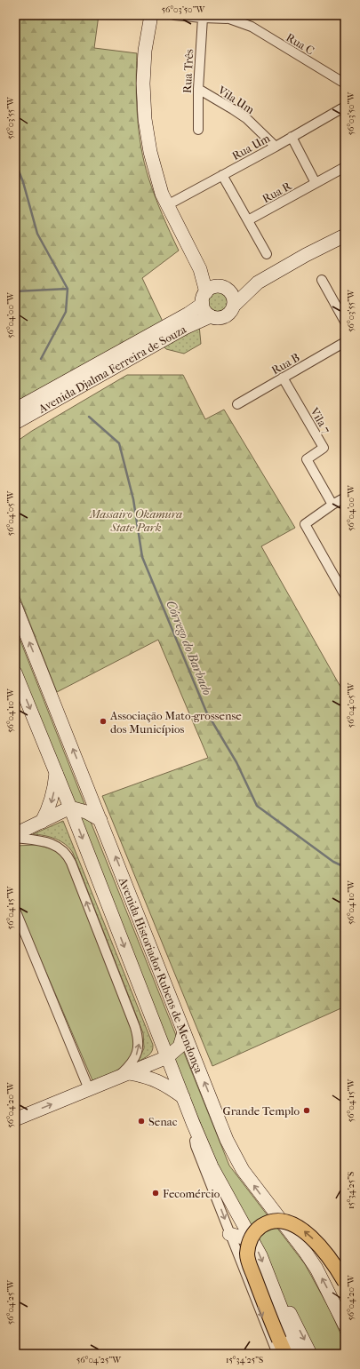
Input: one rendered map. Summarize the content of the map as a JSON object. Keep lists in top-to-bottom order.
{
  "streets": {
    "main road": ["Avenida Djalma Ferreira de Souza", "Avenida Historiador Rubens de Mendonça"],
    "street": [
      "Rua C",
      "Rua Três",
      "Vila Um",
      "Rua Um",
      "Rua R",
      "Rua B",
      "Vila 7"
    ]
  },
  "crossings": [
    ["Rua C", "Rua Três"],
    ["Rua Três", "Vila Um"],
    ["Vila Um", "Rua Um"],
    ["Rua B", "Vila 7"]
  ],
  "water": ["Córrego do Barbado"],
  "parks": ["Massairo Okamura State Park"],
  "places": [
    "Associação Mato-grossense dos Municípios",
    "Grande Templo",
    "Senac",
    "Fecomércio"
  ],
  "coordinates": [
    "56°03'50\"W",
    "56°03'55\"W",
    "56°04'00\"W",
    "56°04'05\"W",
    "56°04'10\"W",
    "56°04'15\"W",
    "56°04'20\"W",
    "15°34'25\"S",
    "56°04'25\"W"
  ]
}
